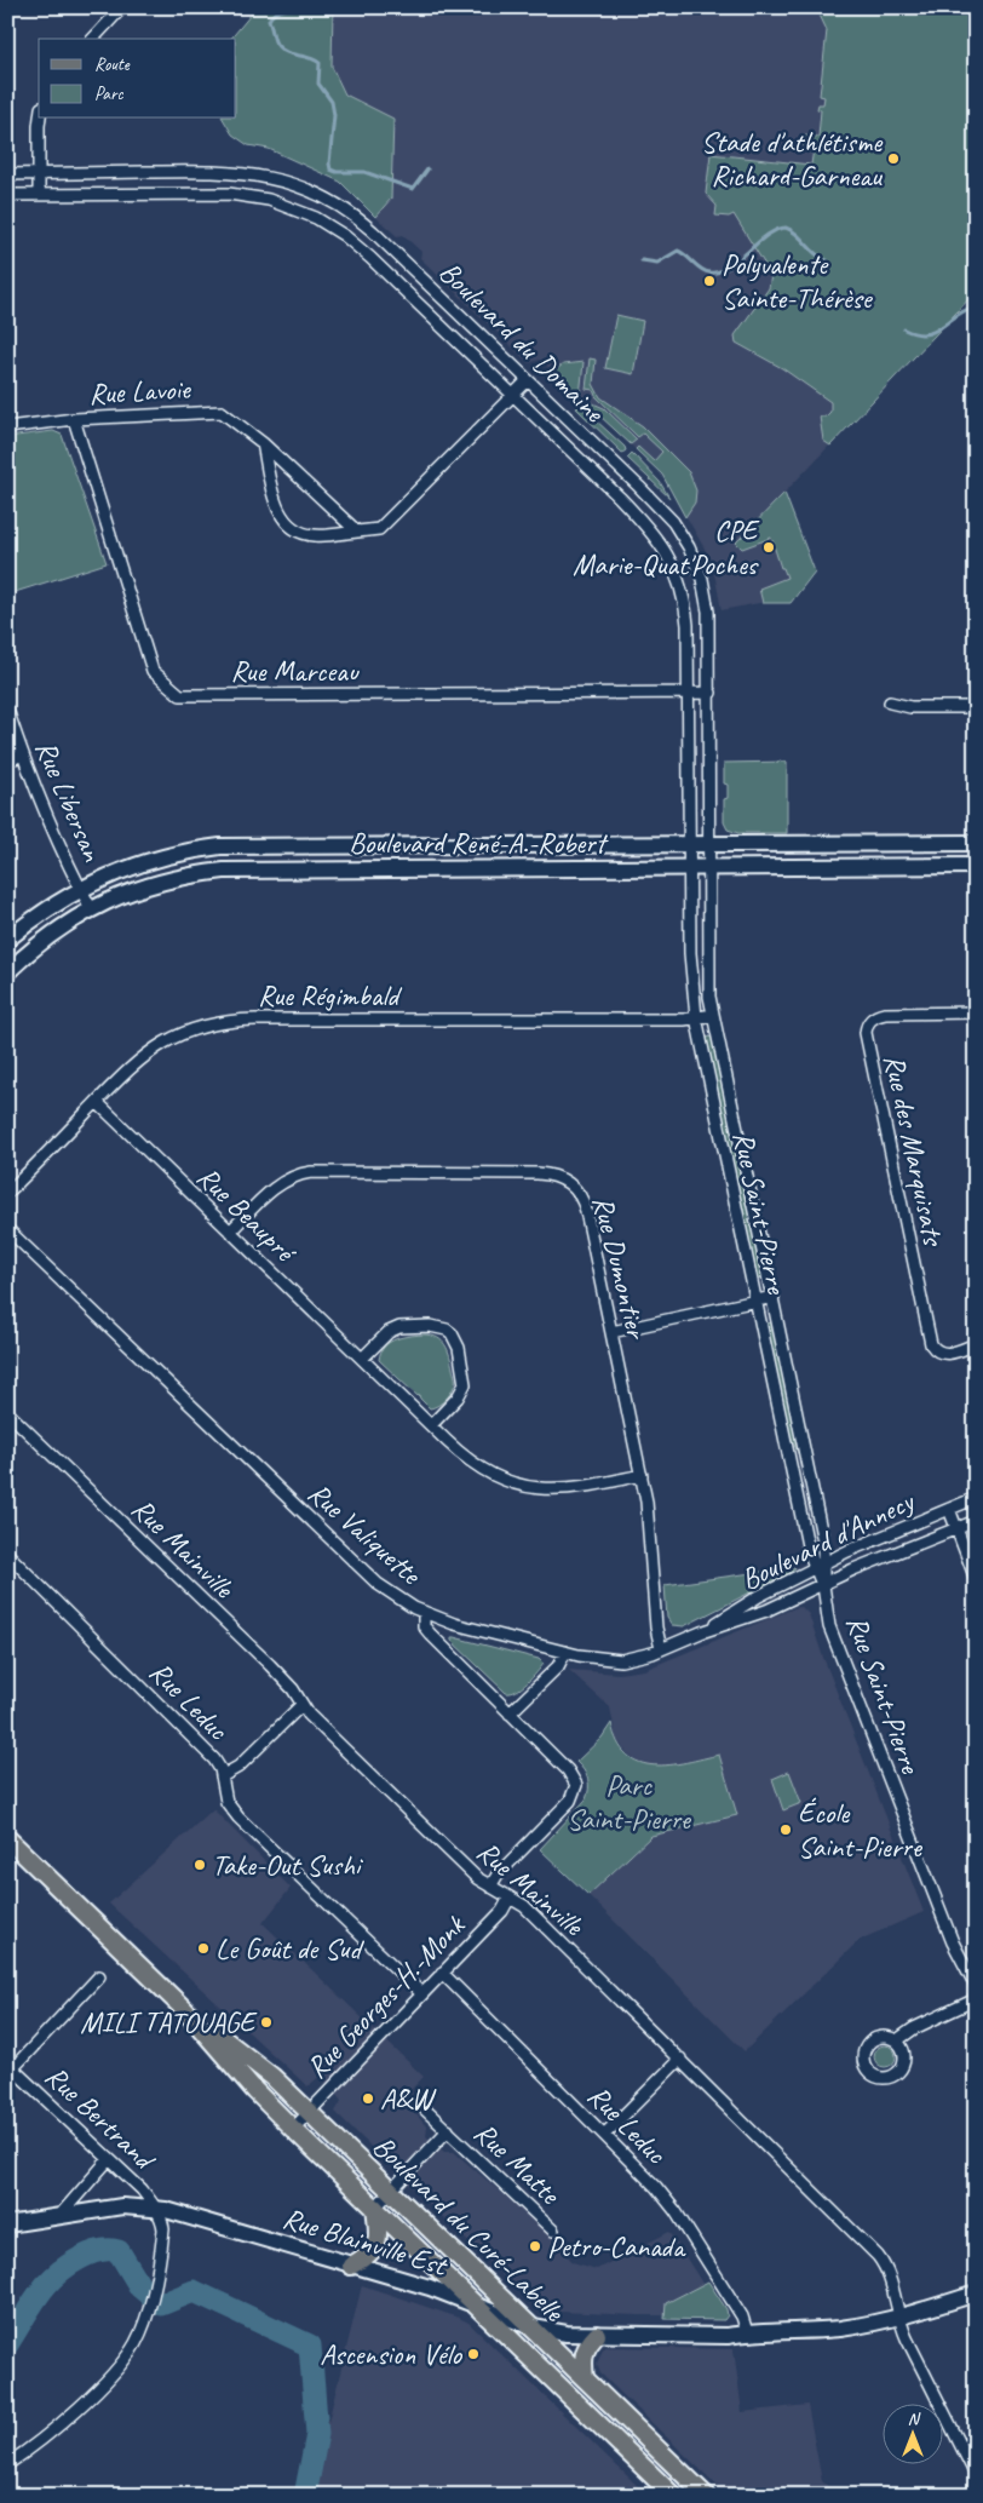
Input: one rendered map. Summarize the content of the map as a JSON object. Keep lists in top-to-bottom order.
{
  "streets": {
    "main road": ["Boulevard du Curé-Labelle"],
    "street": [
      "Boulevard du Domaine",
      "Rue Lavoie",
      "Rue Marceau",
      "Rue Libersan",
      "Boulevard René-A.-Robert",
      "Rue Régimbald",
      "Rue des Marquisats",
      "Rue Saint-Pierre",
      "Rue Beaupré",
      "Rue Dumontier",
      "Rue Valiquette",
      "Boulevard d'Annecy",
      "Rue Mainville",
      "Rue Leduc",
      "Rue Georges-H.-Monk",
      "Rue Bertrand",
      "Rue Matte",
      "Rue Blainville Est"
    ]
  },
  "crossings": [
    ["Boulevard du Domaine", "Rue Marceau"],
    ["Boulevard du Domaine", "Boulevard René-A.-Robert"],
    ["Boulevard du Domaine", "Rue Saint-Pierre"],
    ["Rue Lavoie", "Rue Marceau"],
    ["Rue Libersan", "Boulevard René-A.-Robert"],
    ["Boulevard René-A.-Robert", "Rue Saint-Pierre"],
    ["Rue Régimbald", "Rue Saint-Pierre"],
    ["Rue Régimbald", "Rue Beaupré"],
    ["Rue Saint-Pierre", "Boulevard d'Annecy"],
    ["Rue Beaupré", "Rue Dumontier"],
    ["Rue Dumontier", "Boulevard d'Annecy"],
    ["Rue Valiquette", "Boulevard d'Annecy"],
    ["Rue Valiquette", "Rue Mainville"],
    ["Rue Mainville", "Rue Georges-H.-Monk"],
    ["Rue Mainville", "Rue Blainville Est"],
    ["Rue Leduc", "Rue Georges-H.-Monk"],
    ["Rue Leduc", "Rue Blainville Est"],
    ["Rue Georges-H.-Monk", "Boulevard du Curé-Labelle"],
    ["Rue Bertrand", "Rue Blainville Est"],
    ["Rue Matte", "Boulevard du Curé-Labelle"],
    ["Boulevard du Curé-Labelle", "Rue Blainville Est"]
  ],
  "parks": ["Parc Saint-Pierre"],
  "places": [
    "Stade d'athlétisme Richard-Garneau",
    "Polyvalente Sainte-Thérèse",
    "CPE Marie-Quat'Poches",
    "École Saint-Pierre",
    "Take-Out Sushi",
    "Le Goût de Sud",
    "MILI TATOUAGE",
    "A&W",
    "Petro-Canada",
    "Ascension Vélo"
  ],
  "legend": ["Route", "Parc"],
  "north": "top"
}
